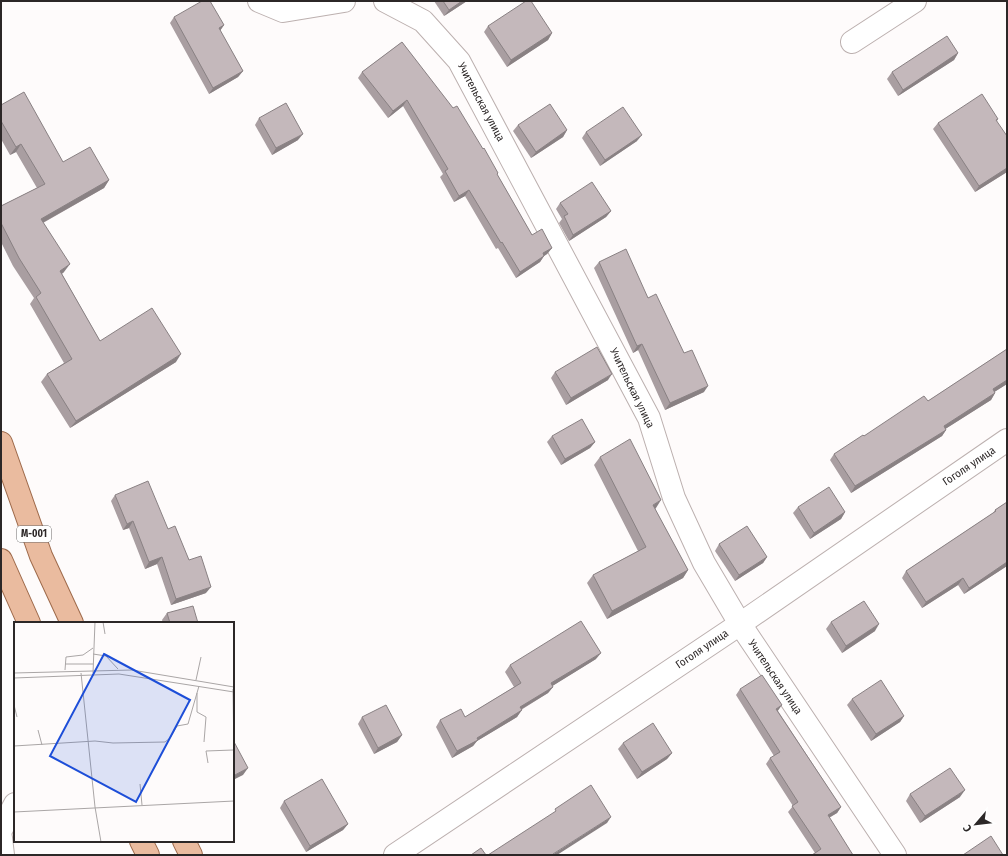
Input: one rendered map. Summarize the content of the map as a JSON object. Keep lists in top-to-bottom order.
{
  "streets": {
    "main road": ["M-001"],
    "street": ["Учительская улица", "Гоголя улица"]
  },
  "crossings": [
    ["Учительская улица", "Гоголя улица"]
  ],
  "north": "bottom left"
}
